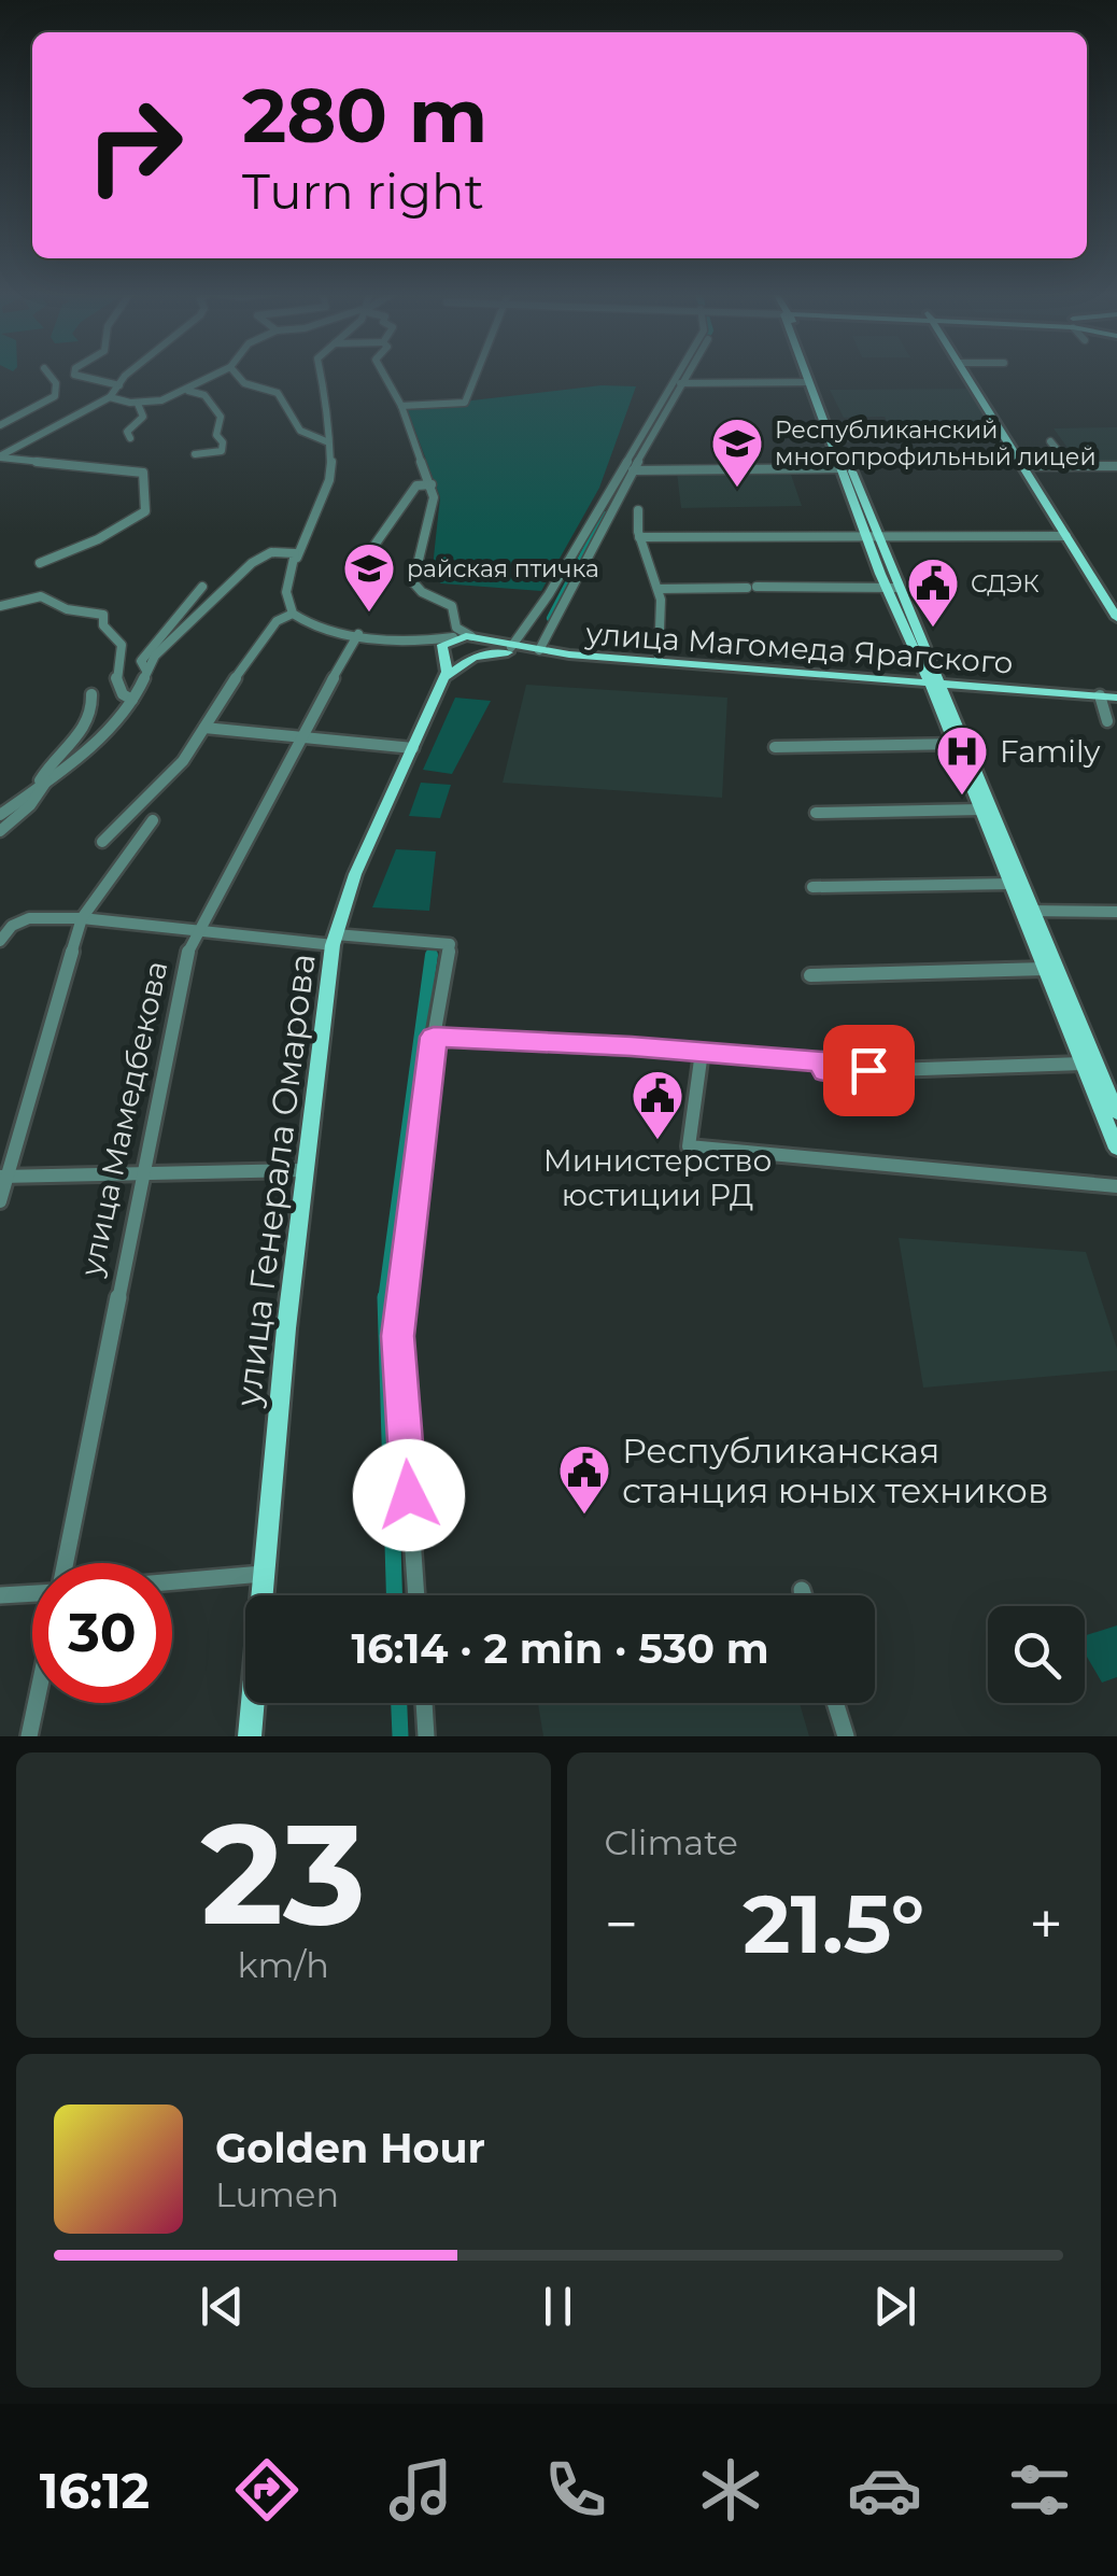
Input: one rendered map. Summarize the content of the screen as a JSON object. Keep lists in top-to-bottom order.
{
  "streets": {
    "main road": ["улица Магомеда Ярагского", "улица Генерала Омарова"],
    "street": ["улица Мамедбекова"]
  },
  "crossings": [
    ["улица Магомеда Ярагского", "улица Генерала Омарова"]
  ],
  "places": {
    "school or university": ["Республиканский многопрофильный лицей", "райская птичка"],
    "public building": ["СДЭК", "Министерство юстиции РД", "Республиканская станция юных техников"],
    "hospital": ["Family"]
  },
  "page": {
    "turn": ["280 m", "Turn right"],
    "limit": "30",
    "trip": "16:14 · 2 min · 530 m",
    "tile": [
      ["23", "km/h"],
      "Climate"
    ],
    "heat": ["−", "21.5°", "+"],
    "song": ["Golden Hour", "Lumen"],
    "tabs": "16:12"
  }
}
